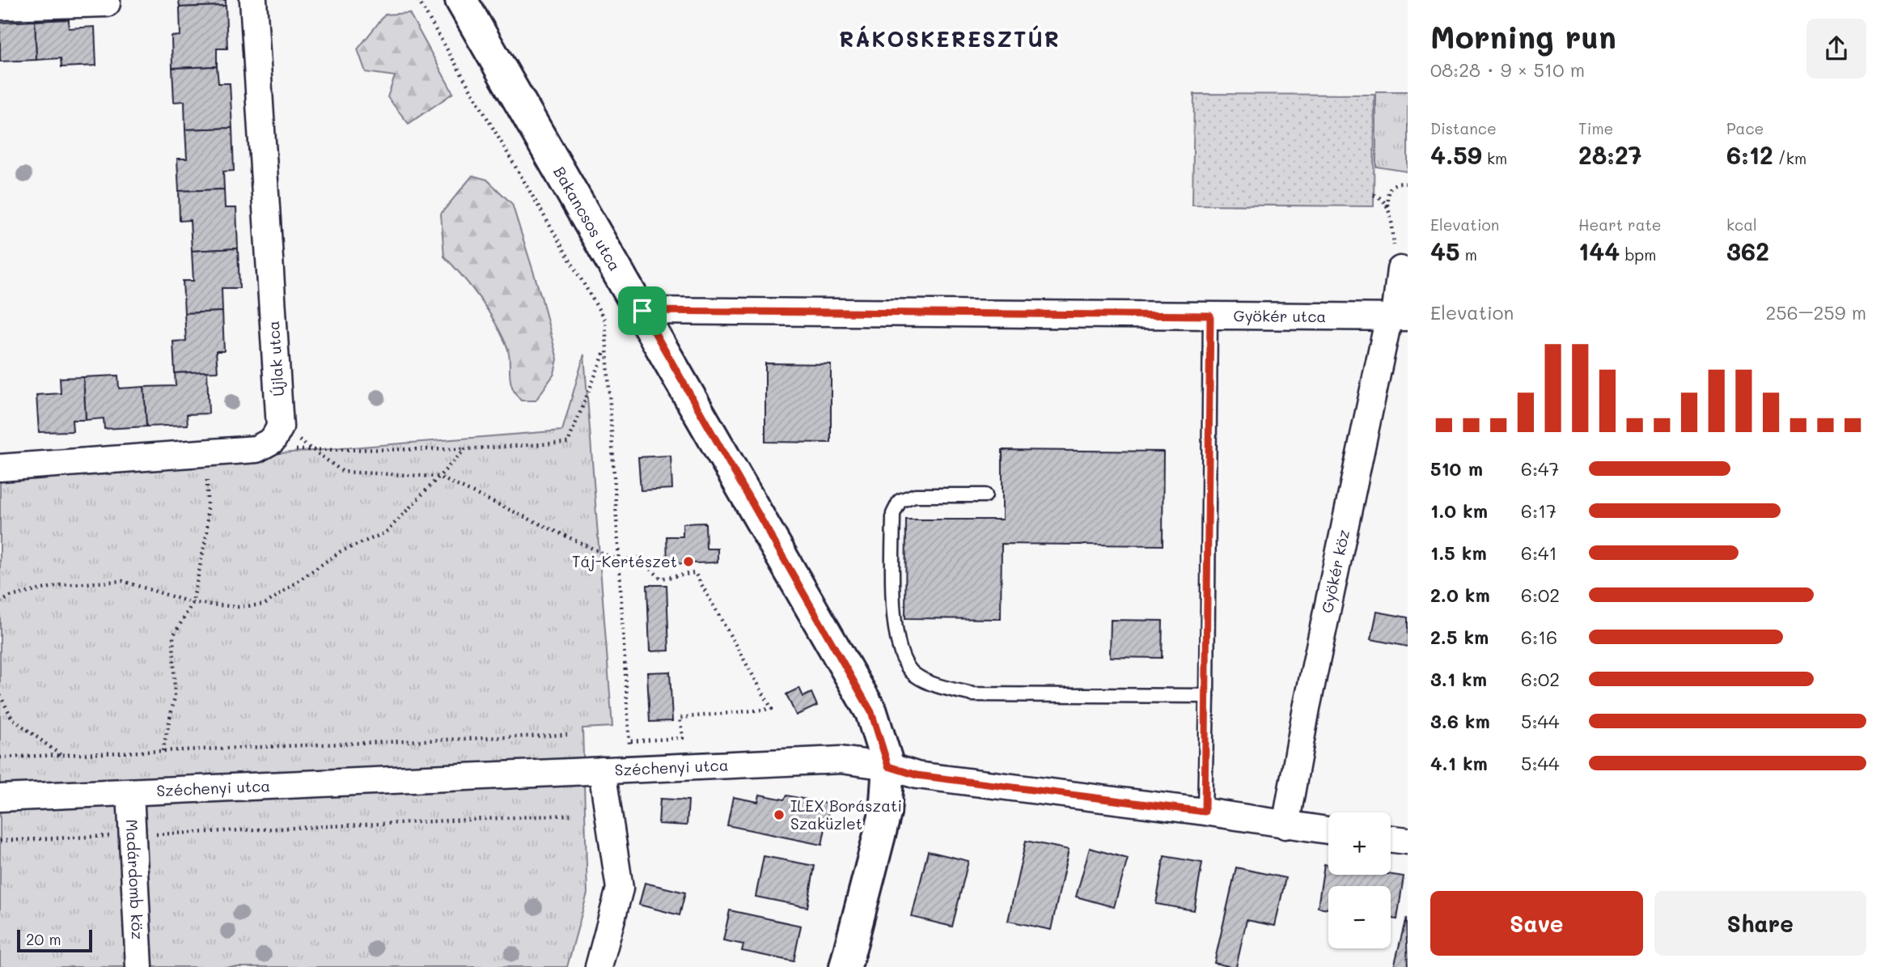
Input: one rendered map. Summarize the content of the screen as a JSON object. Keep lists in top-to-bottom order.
{
  "streets": {
    "street": [
      "Bakancsos utca",
      "Gyökér utca",
      "Újlak utca",
      "Gyökér köz",
      "Széchenyi utca",
      "Madárdomb köz"
    ]
  },
  "crossings": [
    ["Bakancsos utca", "Gyökér utca"],
    ["Bakancsos utca", "Széchenyi utca"],
    ["Gyökér utca", "Gyökér köz"],
    ["Gyökér köz", "Széchenyi utca"],
    ["Széchenyi utca", "Madárdomb köz"]
  ],
  "districts": ["RÁKOSKERESZTÚR"],
  "places": ["Táj-Kertészet", "ILEX Borászati Szaküzlet"],
  "scale_bar": "20 m",
  "page": {
    "heading": ["Morning run", "08:28 · 9 × 510 m"],
    "stats": [
      ["Distance", "4.59 km"],
      ["Time", "28:27"],
      ["Pace", "6:12 /km"],
      ["Elevation", "45 m"],
      ["Heart rate", "144 bpm"],
      ["kcal", "362"]
    ],
    "chart": ["Elevation", "256–259 m"],
    "list": [
      {
        "name": "510 m",
        "note": "6:47"
      },
      {
        "name": "1.0 km",
        "note": "6:17"
      },
      {
        "name": "1.5 km",
        "note": "6:41"
      },
      {
        "name": "2.0 km",
        "note": "6:02"
      },
      {
        "name": "2.5 km",
        "note": "6:16"
      },
      {
        "name": "3.1 km",
        "note": "6:02"
      },
      {
        "name": "3.6 km",
        "note": "5:44"
      },
      {
        "name": "4.1 km",
        "note": "5:44"
      }
    ],
    "map_buttons": ["+", "−"],
    "buttons": ["Save", "Share"],
    "scale": "20 m"
  }
}
